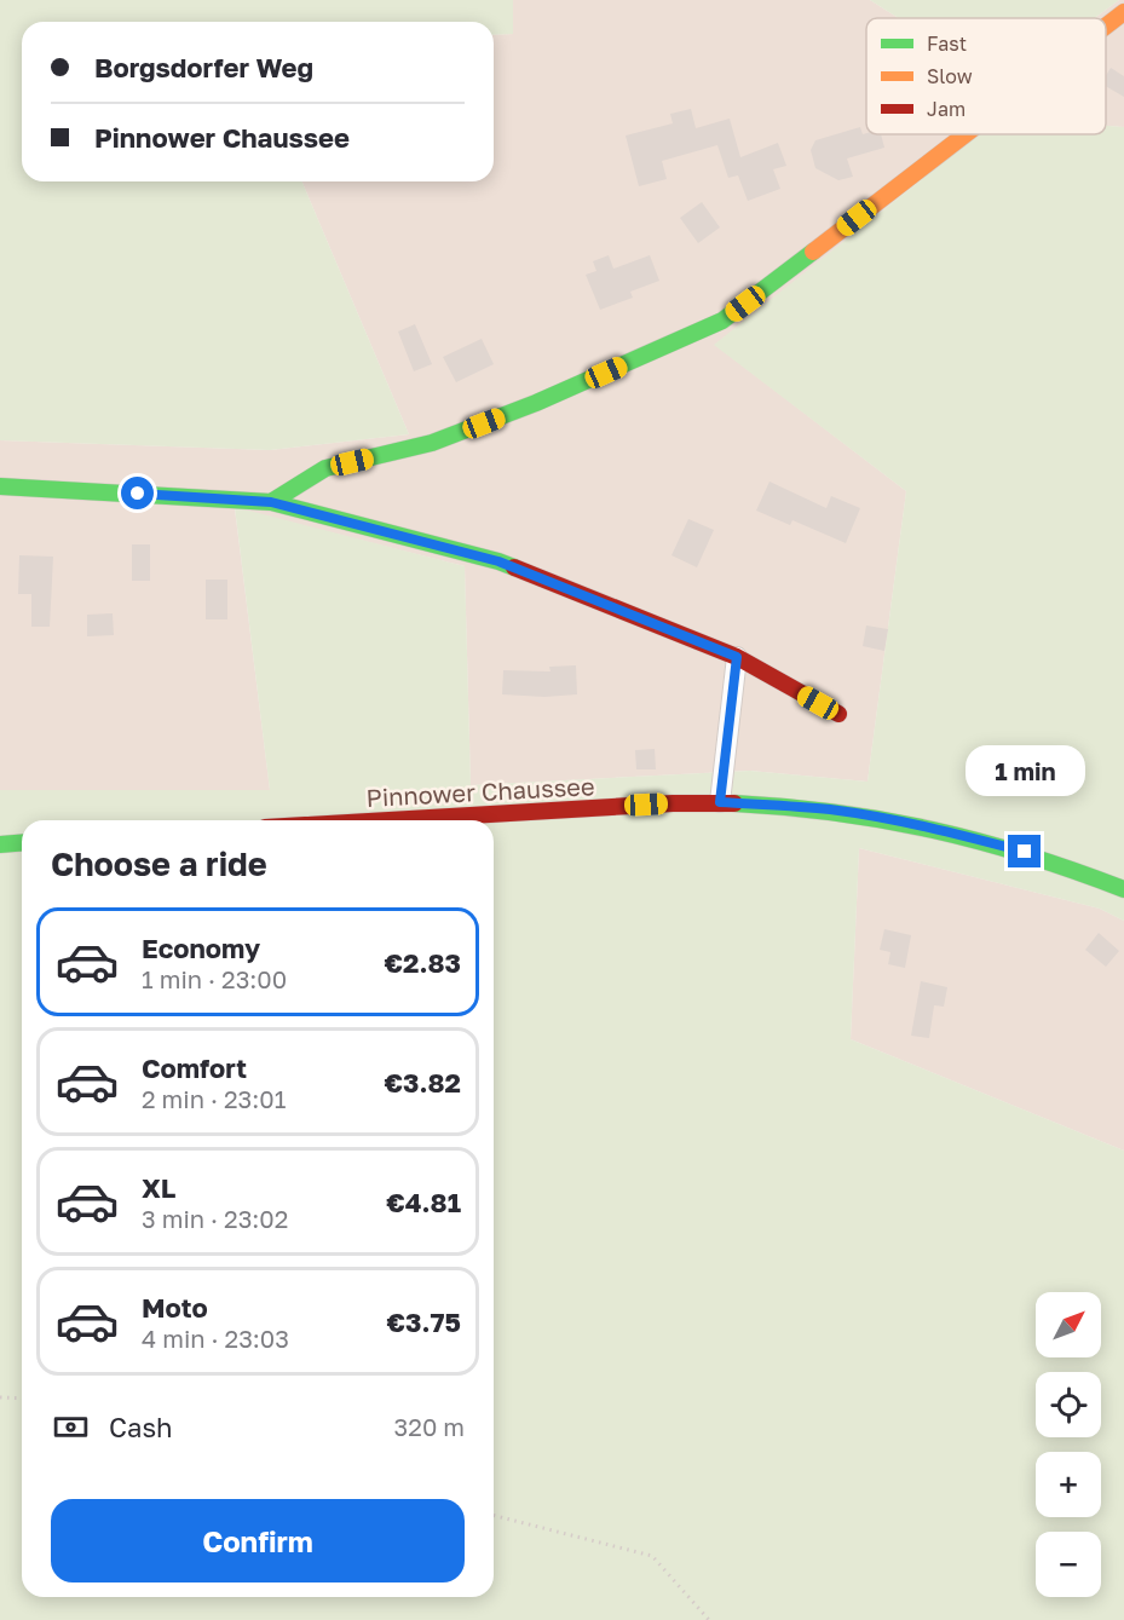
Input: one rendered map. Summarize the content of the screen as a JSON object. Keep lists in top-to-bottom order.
{
  "streets": {
    "street": ["Pinnower Chaussee"]
  },
  "legend": ["Fast", "Slow", "Jam"],
  "north": "top right",
  "page": {
    "banner": ["Borgsdorfer Weg", "Pinnower Chaussee"],
    "bubble": "1 min",
    "heading": "Choose a ride",
    "list": [
      {
        "name": "Economy",
        "note": "1 min · 23:00",
        "value": "€2.83"
      },
      {
        "name": "Comfort",
        "note": "2 min · 23:01",
        "value": "€3.82"
      },
      {
        "name": "XL",
        "note": "3 min · 23:02",
        "value": "€4.81"
      },
      {
        "name": "Moto",
        "note": "4 min · 23:03",
        "value": "€3.75"
      }
    ],
    "map_buttons": ["+", "−"],
    "pay": ["Cash", "320 m"],
    "buttons": "Confirm"
  }
}
